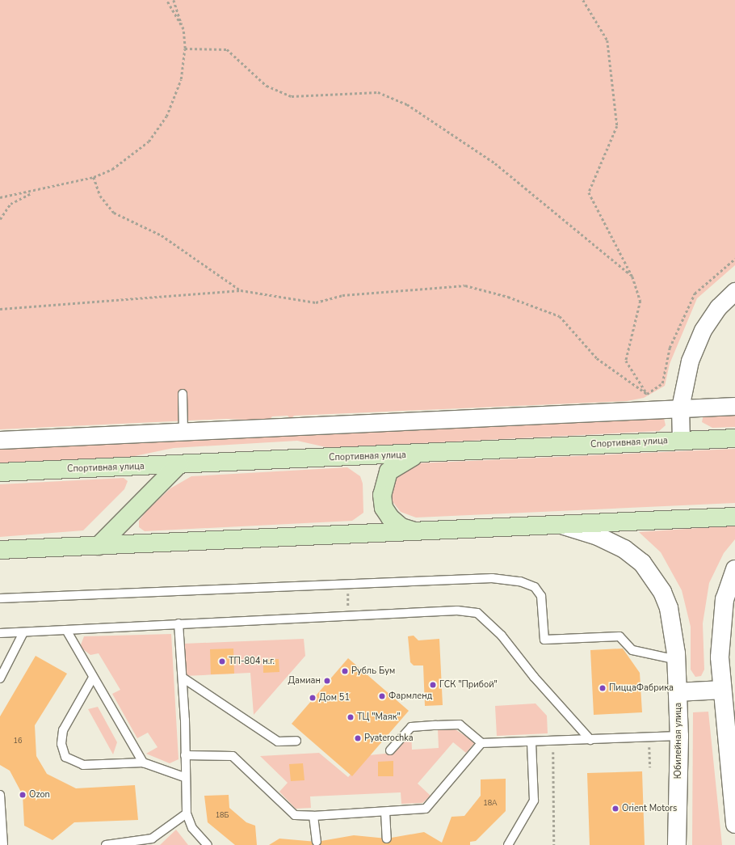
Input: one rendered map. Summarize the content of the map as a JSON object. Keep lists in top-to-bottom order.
{
  "streets": {
    "main road": ["Спортивная улица", "Юбилейная улица"]
  },
  "places": [
    "ТП-804 н.г.",
    "Рубль Бум",
    "Дамиан",
    "ГСК \"Прибой\"",
    "ПиццаФабрика",
    "Фармленд",
    "Дом 51",
    "ТЦ \"Маяк\"",
    "Pyaterochka",
    "Ozon",
    "Orient Motors"
  ],
  "house_numbers": ["16", "18А", "18Б"]
}
